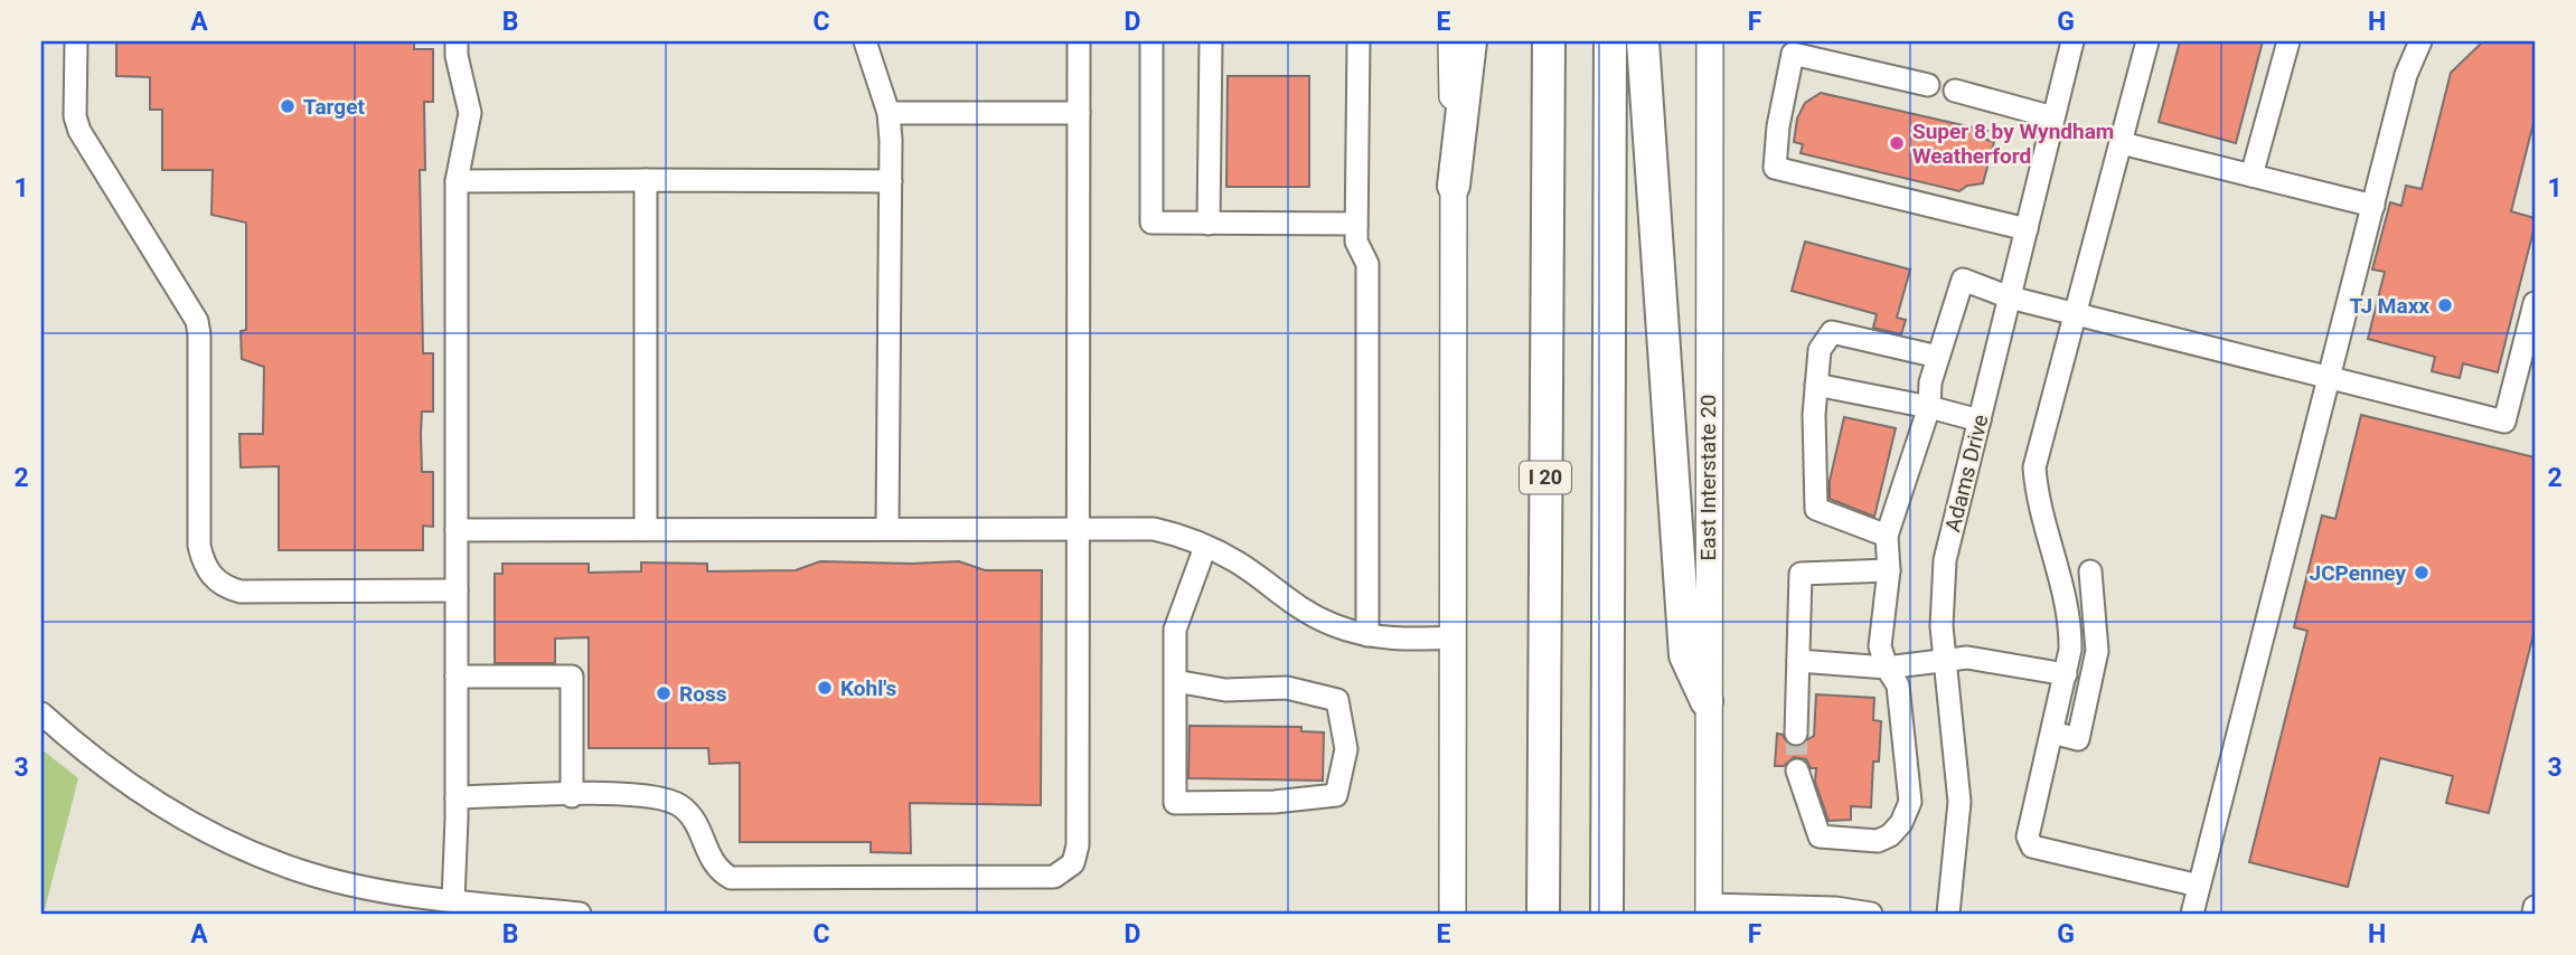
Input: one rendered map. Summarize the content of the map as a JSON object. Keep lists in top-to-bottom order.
{
  "streets": {
    "highway": ["I 20"],
    "main road": ["East Interstate 20"],
    "street": ["Adams Drive"]
  },
  "places": [
    "Target",
    "Super 8 by Wyndham Weatherford",
    "TJ Maxx",
    "JCPenney",
    "Kohl's",
    "Ross"
  ],
  "grid": {
    "columns": [
      "A",
      "B",
      "C",
      "D",
      "E",
      "F",
      "G",
      "H"
    ],
    "rows": ["1", "2", "3"]
  }
}
